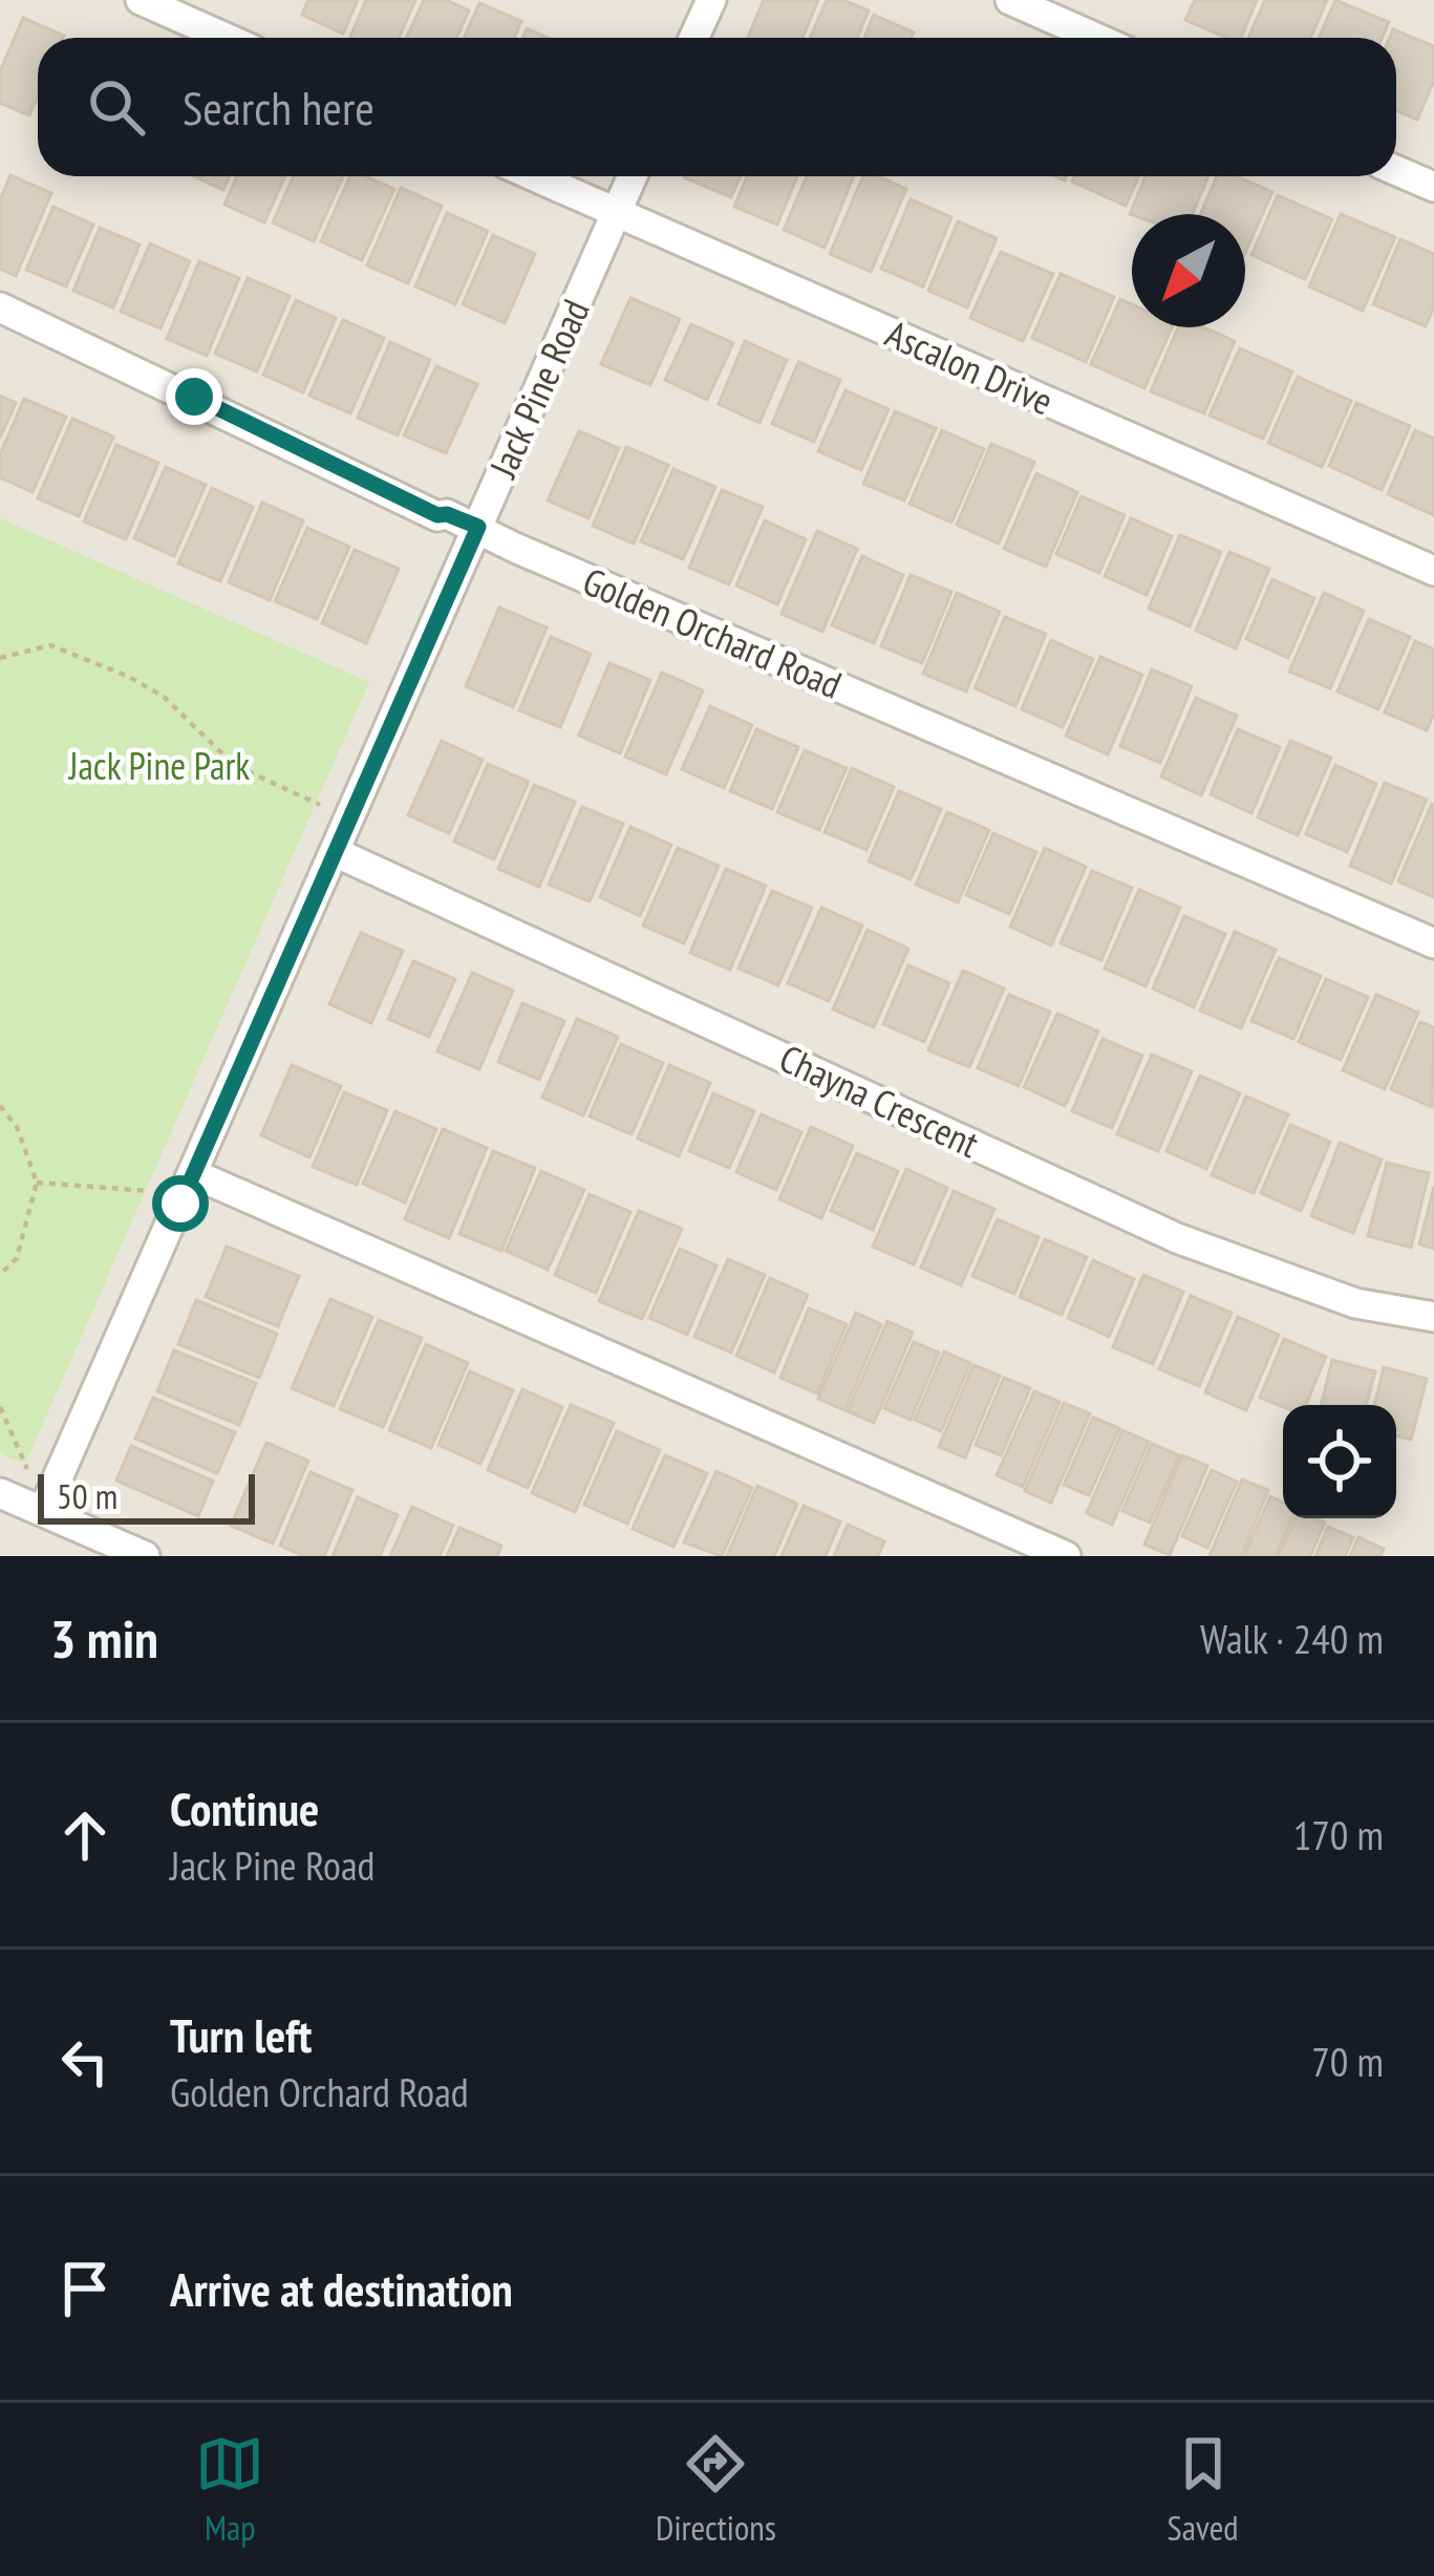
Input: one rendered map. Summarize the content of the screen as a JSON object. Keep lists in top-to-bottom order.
{
  "streets": {
    "street": [
      "Ascalon Drive",
      "Jack Pine Road",
      "Golden Orchard Road",
      "Chayna Crescent"
    ]
  },
  "crossings": [
    ["Ascalon Drive", "Jack Pine Road"],
    ["Jack Pine Road", "Golden Orchard Road"],
    ["Jack Pine Road", "Chayna Crescent"]
  ],
  "parks": ["Jack Pine Park"],
  "scale_bar": "50 m",
  "north": "bottom left",
  "page": {
    "search": "Search here",
    "scale": "50 m",
    "heading": ["3 min", "Walk · 240 m"],
    "list": [
      ["Continue", "Jack Pine Road", "170 m"],
      ["Turn left", "Golden Orchard Road", "70 m"],
      "Arrive at destination"
    ],
    "nav": ["Map", "Directions", "Saved"]
  }
}
